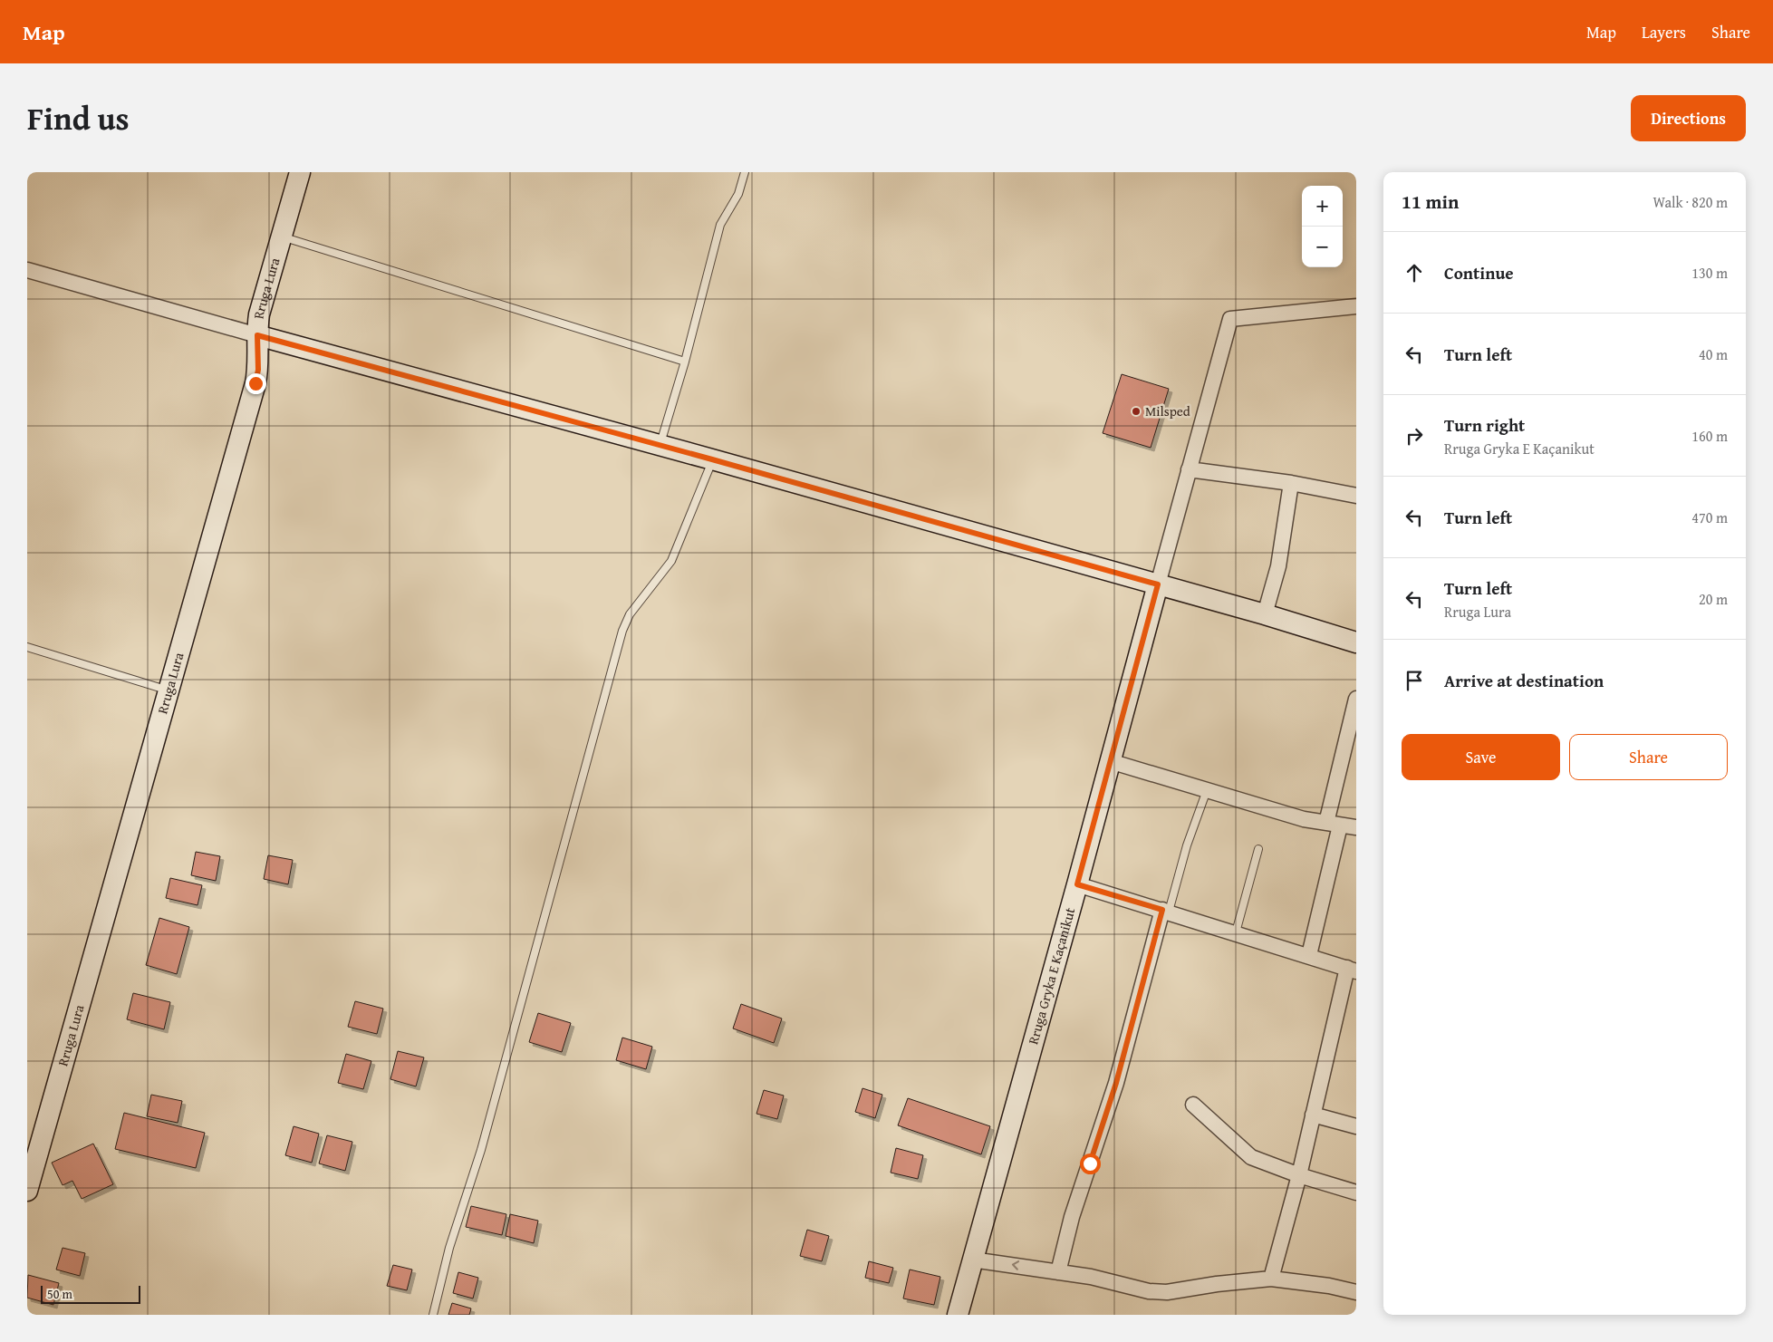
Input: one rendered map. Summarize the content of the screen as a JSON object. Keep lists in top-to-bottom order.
{
  "streets": {
    "street": ["Rruga Lura", "Rruga Gryka E Kaçanikut"]
  },
  "places": ["Milsped"],
  "scale_bar": "50 m",
  "page": {
    "header": "Map",
    "nav": ["Map", "Layers", "Share"],
    "title": "Find us",
    "buttons": [
      "Directions",
      ["Save", "Share"]
    ],
    "heading": ["11 min", "Walk · 820 m"],
    "map_buttons": ["+", "−"],
    "list": [
      ["Continue", "130 m"],
      ["Turn left", "40 m"],
      ["Turn right", "Rruga Gryka E Kaçanikut", "160 m"],
      ["Turn left", "470 m"],
      ["Turn left", "Rruga Lura", "20 m"],
      "Arrive at destination"
    ],
    "scale": "50 m"
  }
}
